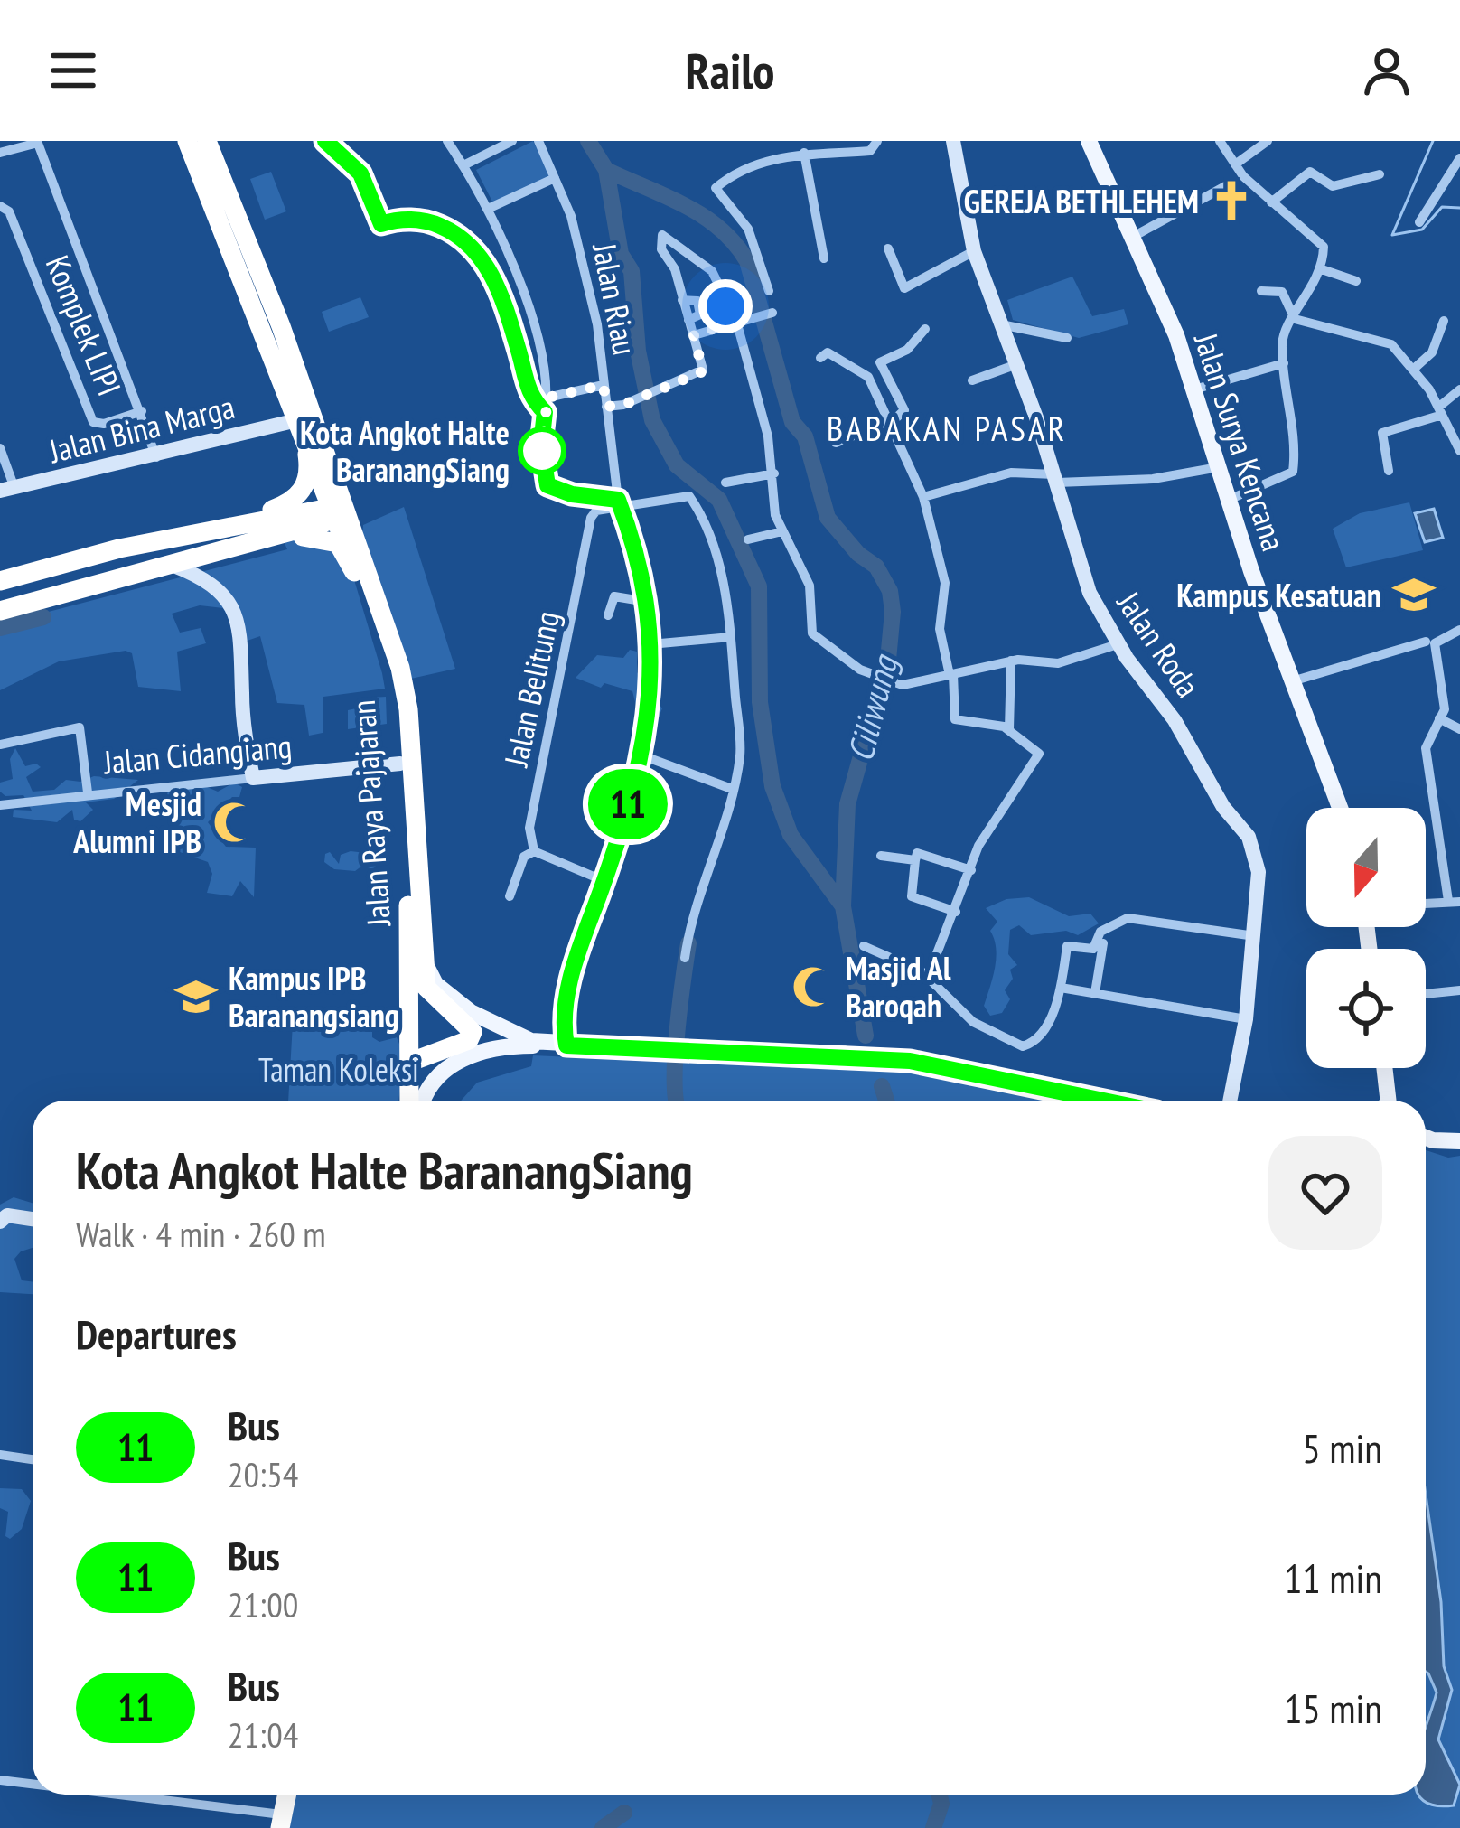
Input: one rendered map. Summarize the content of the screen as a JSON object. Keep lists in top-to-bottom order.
{
  "streets": {
    "highway": ["Jalan Raya Pajajaran"],
    "main road": ["Jalan Surya Kencana"],
    "street": [
      "Jalan Riau",
      "Komplek LIPI",
      "Jalan Bina Marga",
      "Jalan Roda",
      "Jalan Belitung",
      "Jalan Cidangiang"
    ]
  },
  "crossings": [
    ["Jalan Riau", "Jalan Belitung"],
    ["Jalan Bina Marga", "Jalan Raya Pajajaran"],
    ["Jalan Cidangiang", "Jalan Raya Pajajaran"]
  ],
  "districts": ["BABAKAN PASAR"],
  "water": ["Ciliwung"],
  "parks": ["Taman Koleksi"],
  "places": {
    "church": ["GEREJA BETHLEHEM"],
    "other": ["Kota Angkot Halte BaranangSiang"],
    "school or university": ["Kampus Kesatuan", "Kampus IPB Baranangsiang"],
    "mosque": ["Mesjid Alumni IPB", "Masjid Al Baroqah"]
  },
  "lines": ["bus line 11"],
  "north": "bottom",
  "page": {
    "header": "Railo",
    "on_map": "11",
    "heading": [
      ["Kota Angkot Halte BaranangSiang", "Walk · 4 min · 260 m"],
      "Departures"
    ],
    "list": [
      {
        "mark": "11",
        "name": "Bus",
        "note": "20:54",
        "value": "5 min"
      },
      {
        "mark": "11",
        "name": "Bus",
        "note": "21:00",
        "value": "11 min"
      },
      {
        "mark": "11",
        "name": "Bus",
        "note": "21:04",
        "value": "15 min"
      }
    ]
  }
}
